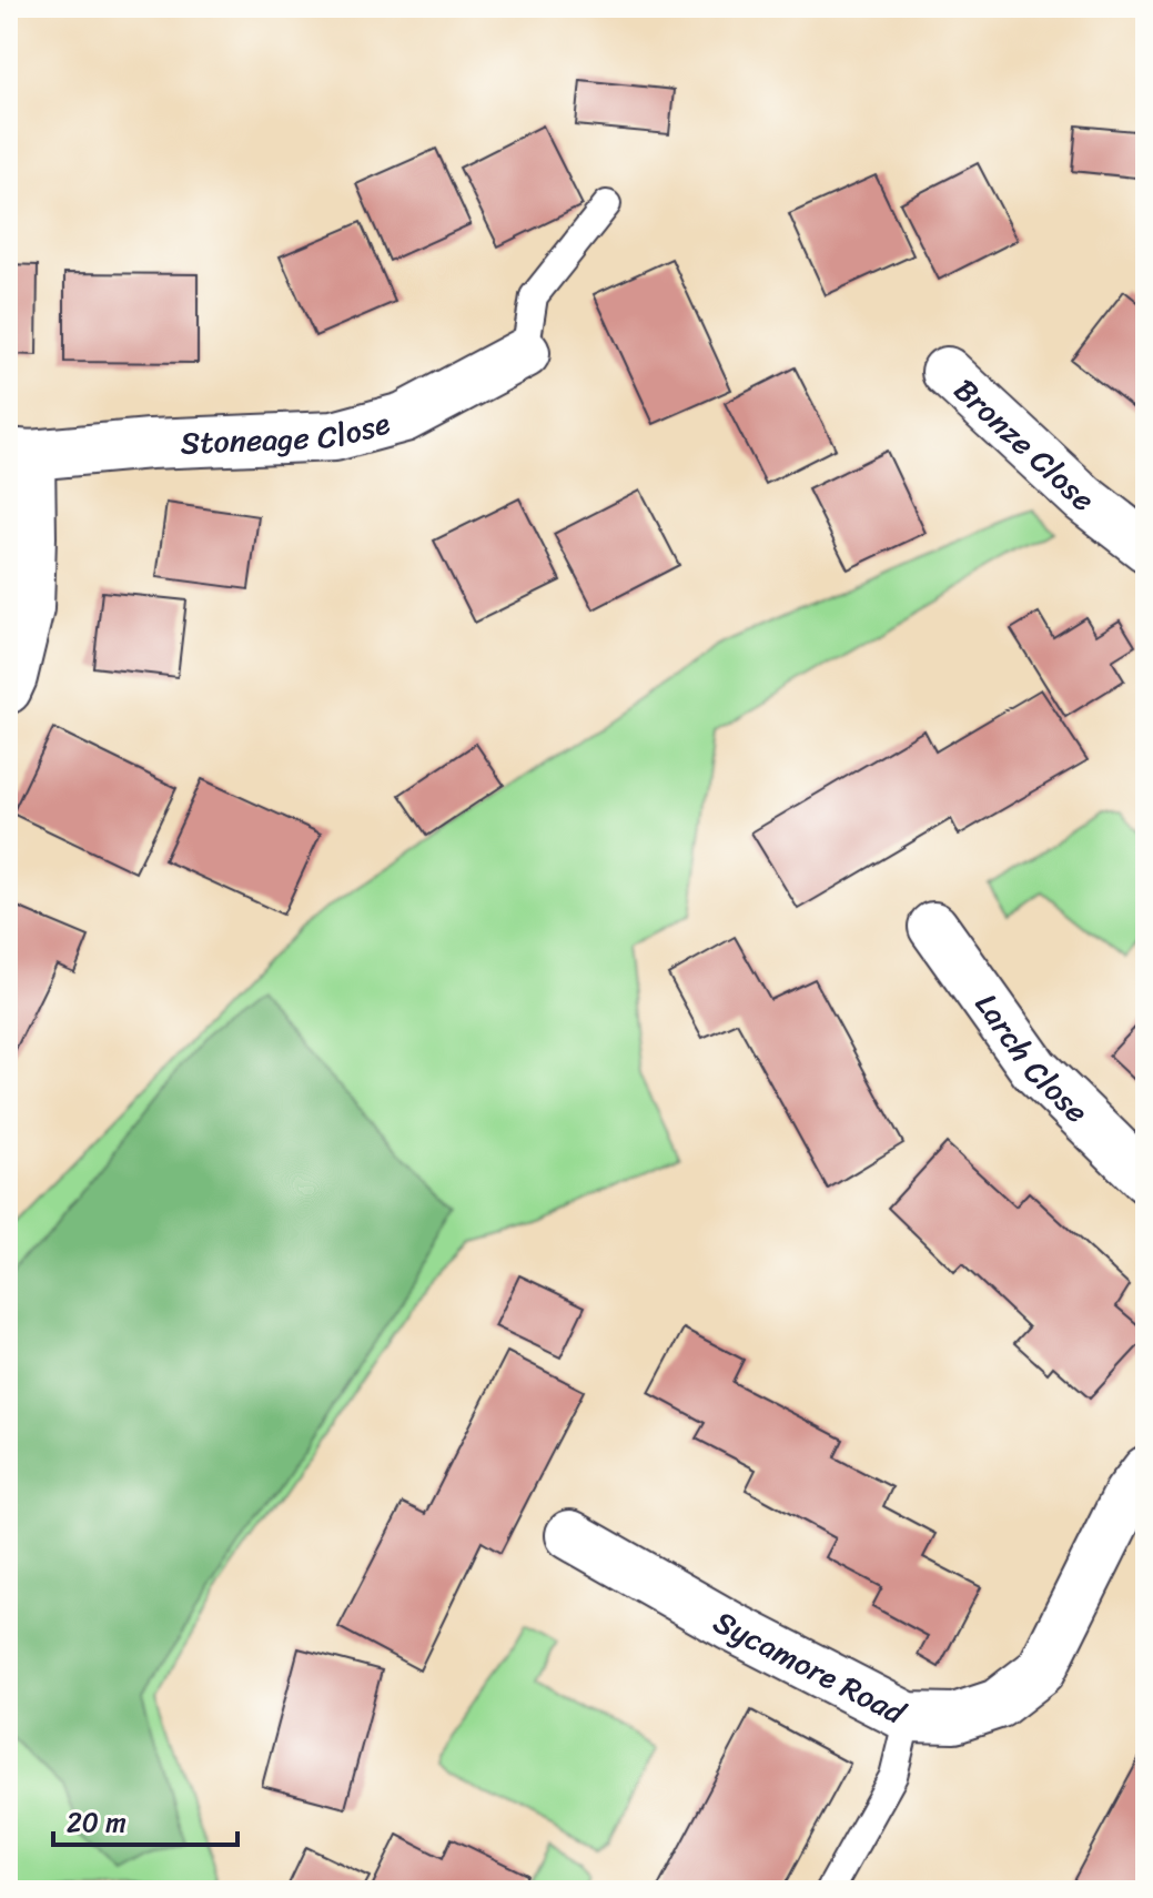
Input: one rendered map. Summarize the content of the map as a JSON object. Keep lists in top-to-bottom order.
{
  "streets": {
    "street": [
      "Stoneage Close",
      "Bronze Close",
      "Larch Close",
      "Sycamore Road"
    ]
  },
  "scale_bar": "20 m"
}
